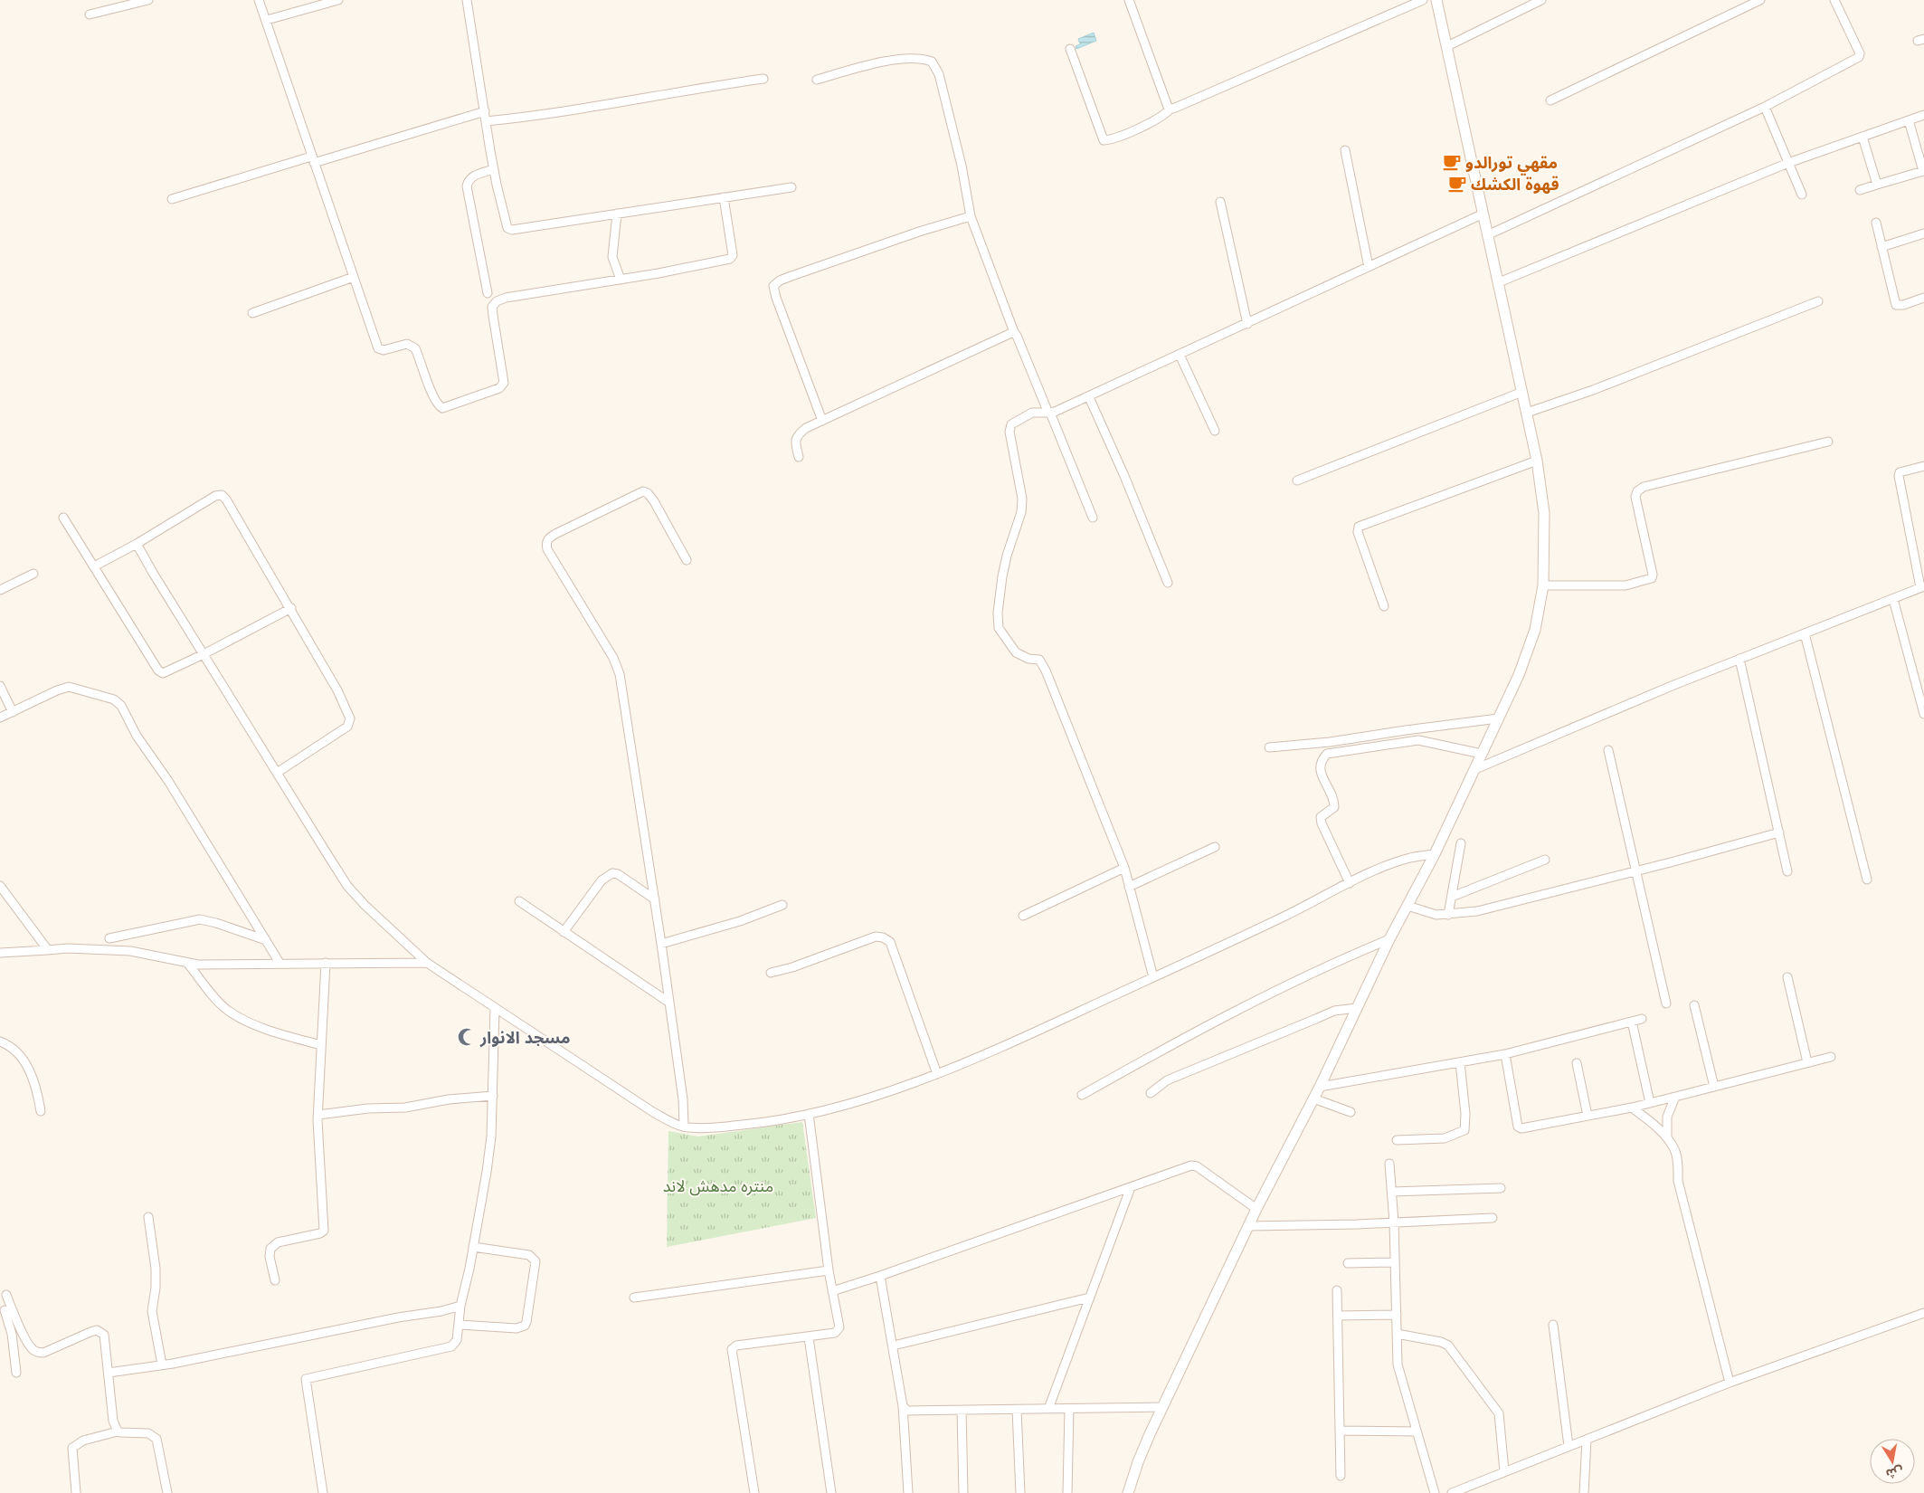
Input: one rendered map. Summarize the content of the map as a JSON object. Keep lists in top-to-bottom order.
{
  "parks": ["منتره مدهش لاند"],
  "places": {
    "cafe": ["مقهي تورالدو", "قهوة الكشك"],
    "mosque": ["مسجد الانوار"]
  },
  "north": "bottom"
}
